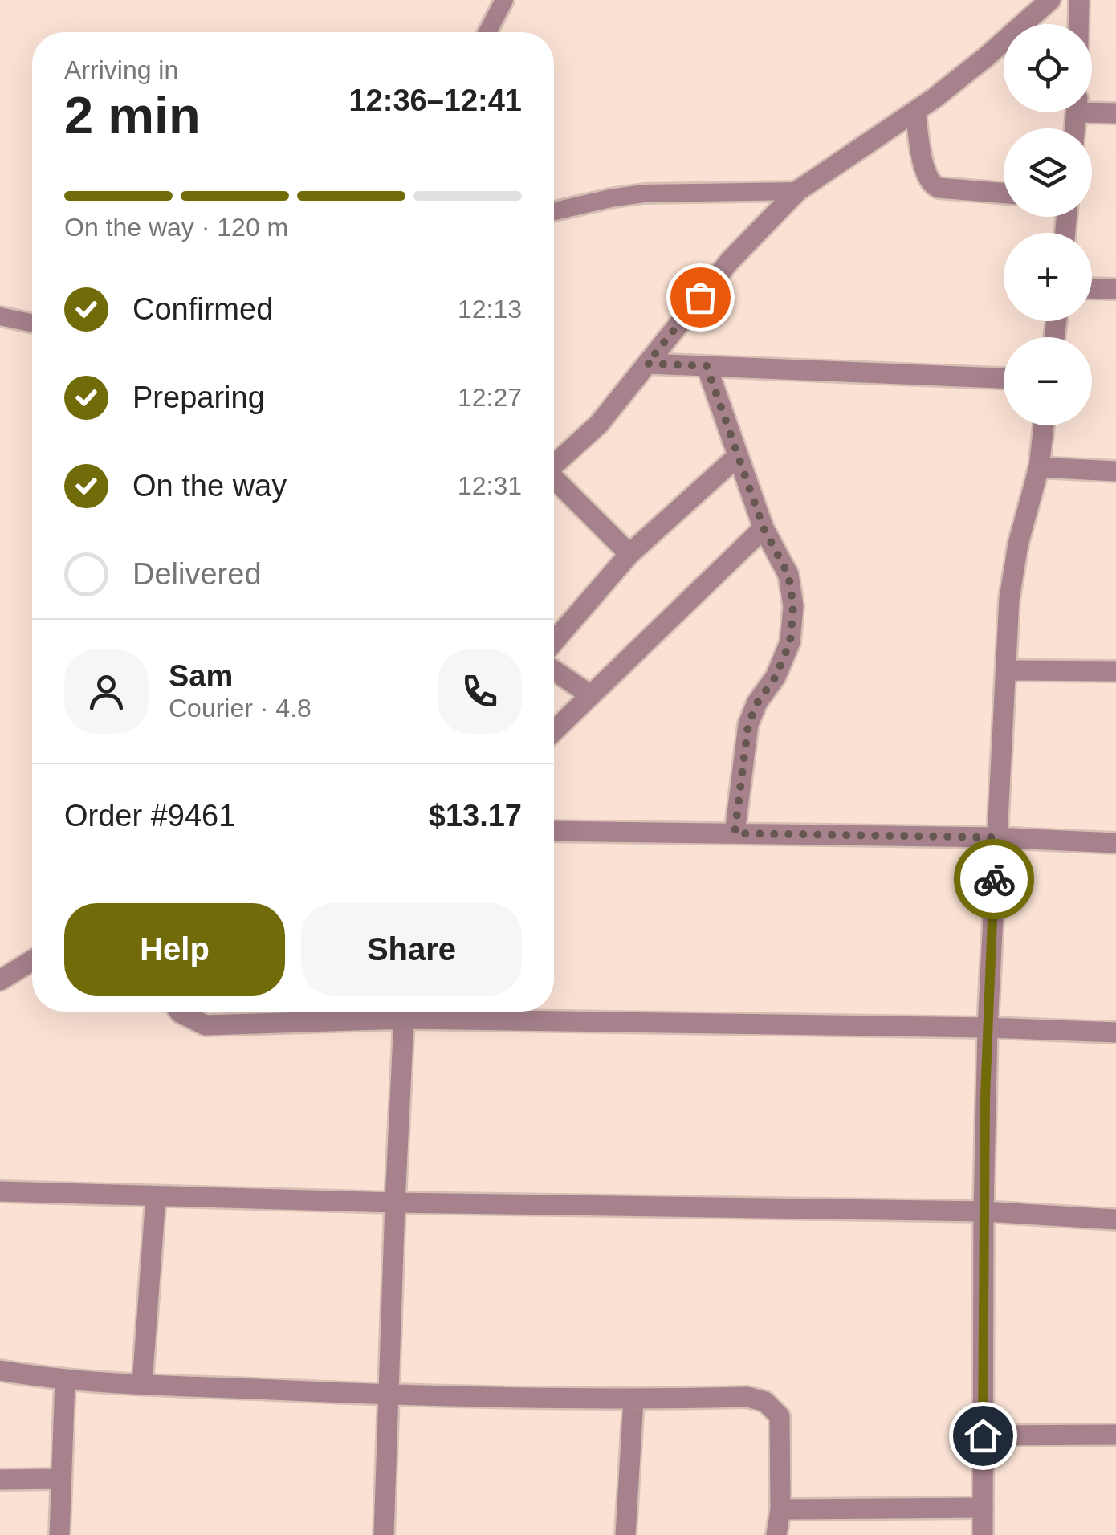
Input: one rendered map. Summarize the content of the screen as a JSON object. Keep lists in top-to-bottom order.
{
  "page": {
    "map_buttons": ["+", "−"],
    "heading": ["2 min", "Arriving in", "12:36–12:41"],
    "panel": [
      "Sam",
      "Courier · 4.8",
      "Order #9461",
      "$13.17"
    ],
    "bar": "On the way · 120 m",
    "list": [
      ["Confirmed", "12:13"],
      ["Preparing", "12:27"],
      ["On the way", "12:31"],
      "Delivered"
    ],
    "buttons": ["Help", "Share"]
  }
}
